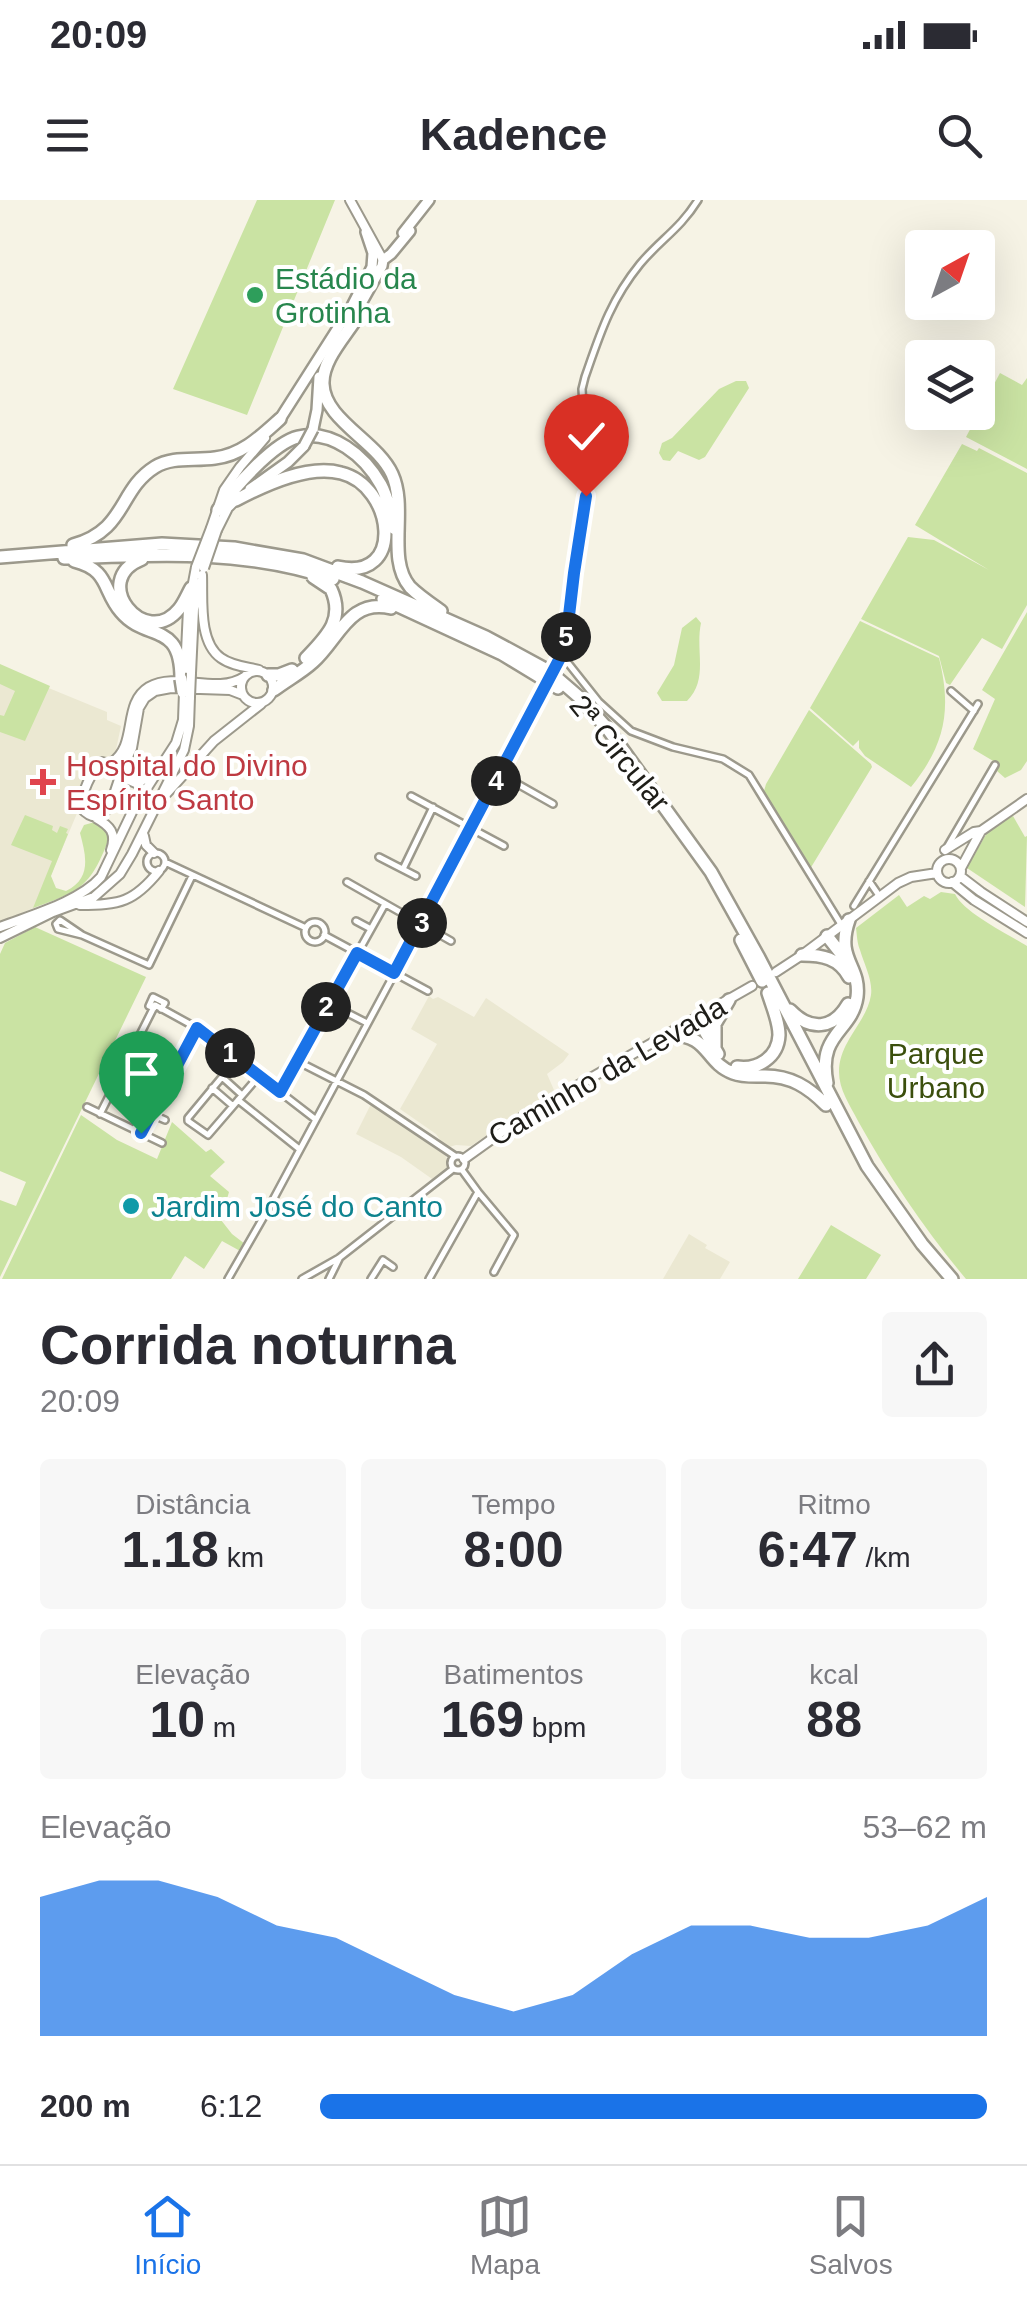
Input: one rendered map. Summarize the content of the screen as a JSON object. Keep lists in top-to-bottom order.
{
  "streets": {
    "highway": ["2ª Circular"],
    "main road": ["Caminho da Levada"]
  },
  "parks": ["Parque Urbano"],
  "places": {
    "other": ["Estádio da Grotinha", "Jardim José do Canto"],
    "health": ["Hospital do Divino Espírito Santo"]
  },
  "north": "top right",
  "page": {
    "status": "20:09",
    "header": "Kadence",
    "pins": [
      "5",
      "4",
      "3",
      "2",
      "1"
    ],
    "heading": ["Corrida noturna", "20:09"],
    "stats": [
      ["Distância", "1.18 km"],
      ["Tempo", "8:00"],
      ["Ritmo", "6:47 /km"],
      ["Elevação", "10 m"],
      ["Batimentos", "169 bpm"],
      ["kcal", "88"]
    ],
    "chart": ["Elevação", "53–62 m"],
    "list": [
      {
        "name": "200 m",
        "note": "6:12"
      }
    ],
    "tabs": ["Início", "Mapa", "Salvos"]
  }
}
